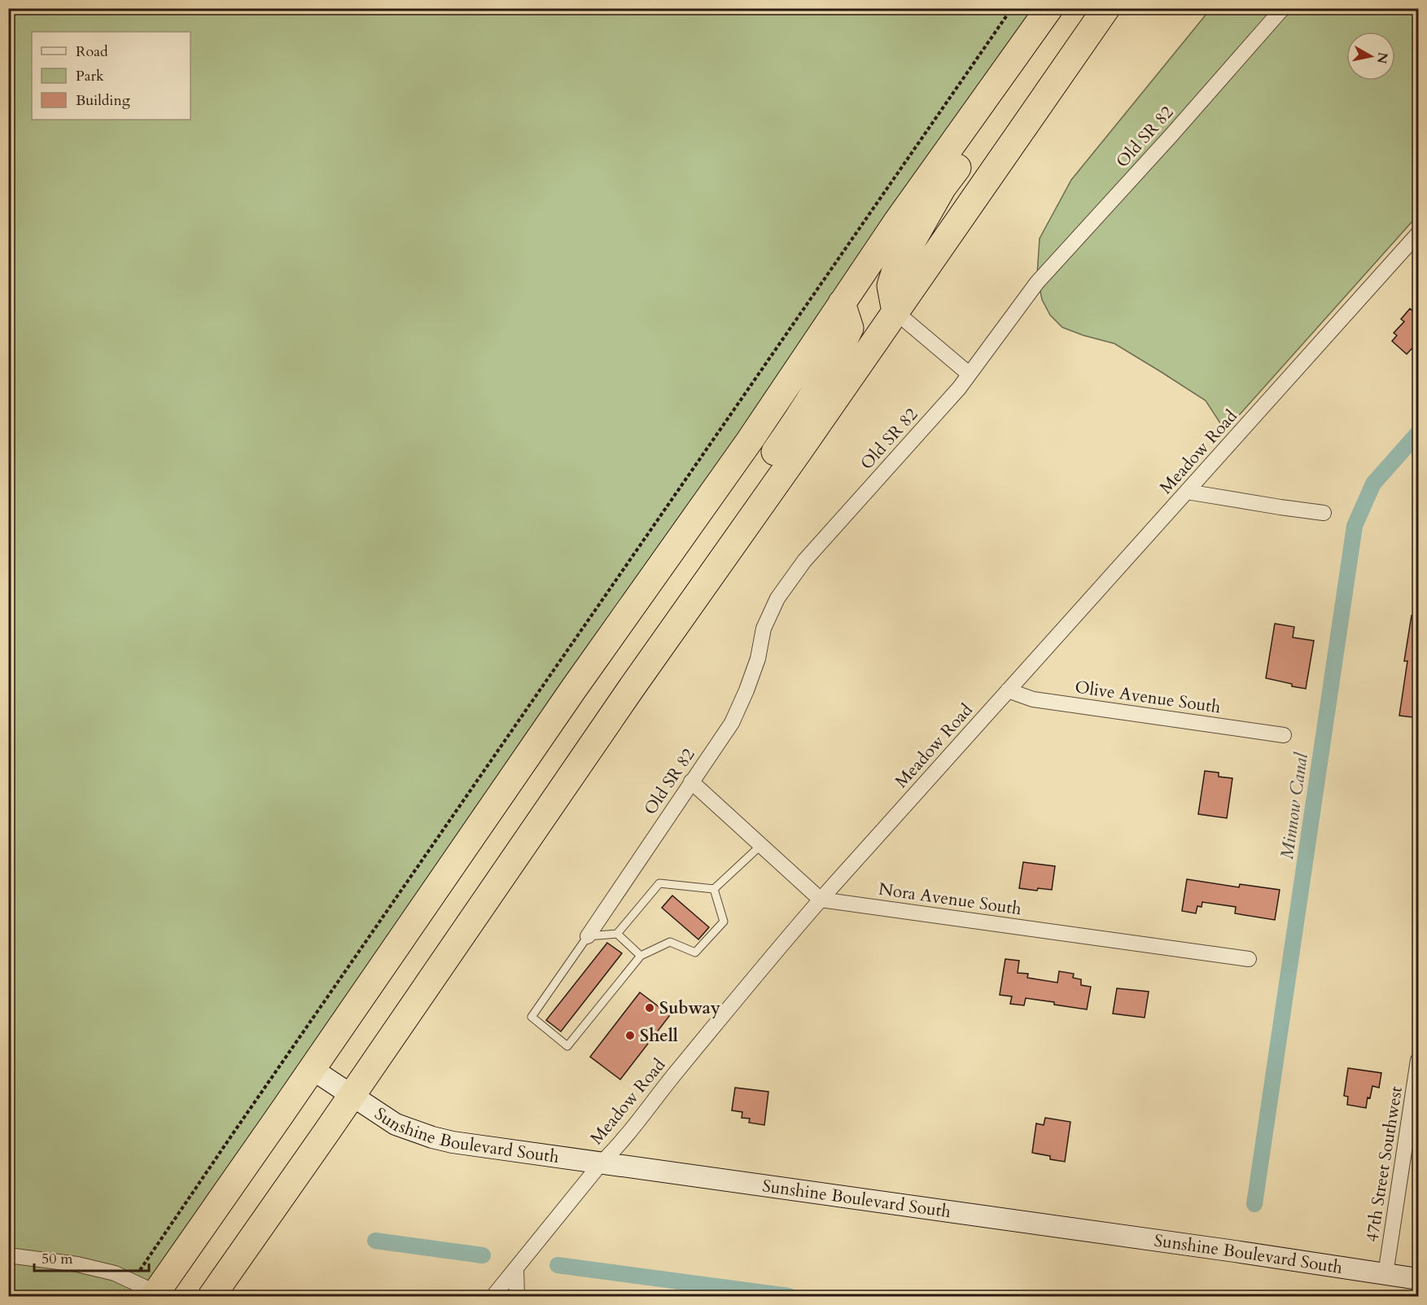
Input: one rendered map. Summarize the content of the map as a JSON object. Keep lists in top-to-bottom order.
{
  "streets": {
    "street": [
      "Old SR 82",
      "Meadow Road",
      "Olive Avenue South",
      "Nora Avenue South",
      "Sunshine Boulevard South",
      "47th Street Southwest"
    ]
  },
  "crossings": [
    ["Meadow Road", "Olive Avenue South"],
    ["Meadow Road", "Nora Avenue South"],
    ["Meadow Road", "Sunshine Boulevard South"],
    ["Sunshine Boulevard South", "47th Street Southwest"]
  ],
  "water": ["Minnow Canal"],
  "places": ["Subway", "Shell"],
  "legend": ["Road", "Park", "Building"],
  "scale_bar": "50 m",
  "north": "right"
}
